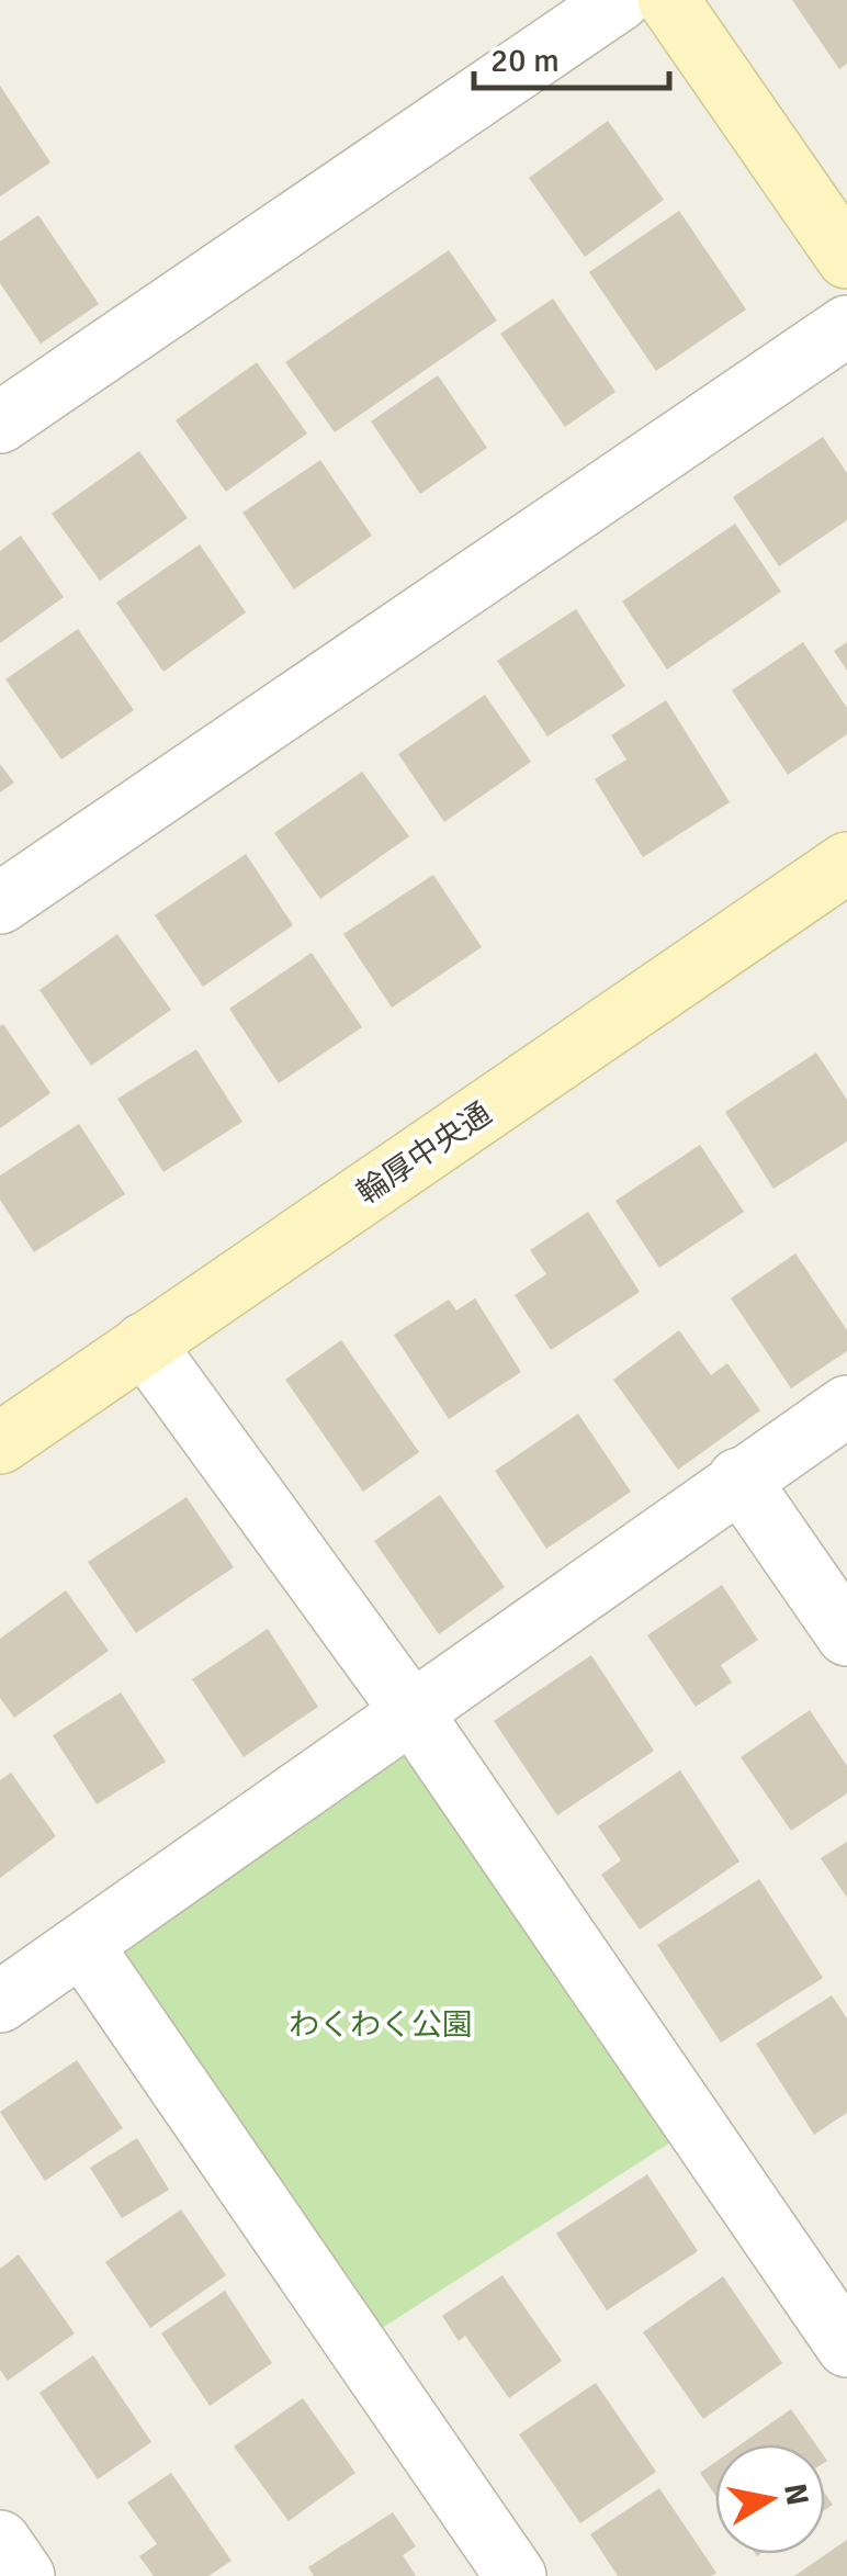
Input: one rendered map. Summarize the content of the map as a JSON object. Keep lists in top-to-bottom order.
{
  "streets": {
    "street": ["輪厚中央通"]
  },
  "parks": ["わくわく公園"],
  "scale_bar": "20 m",
  "north": "right"
}
